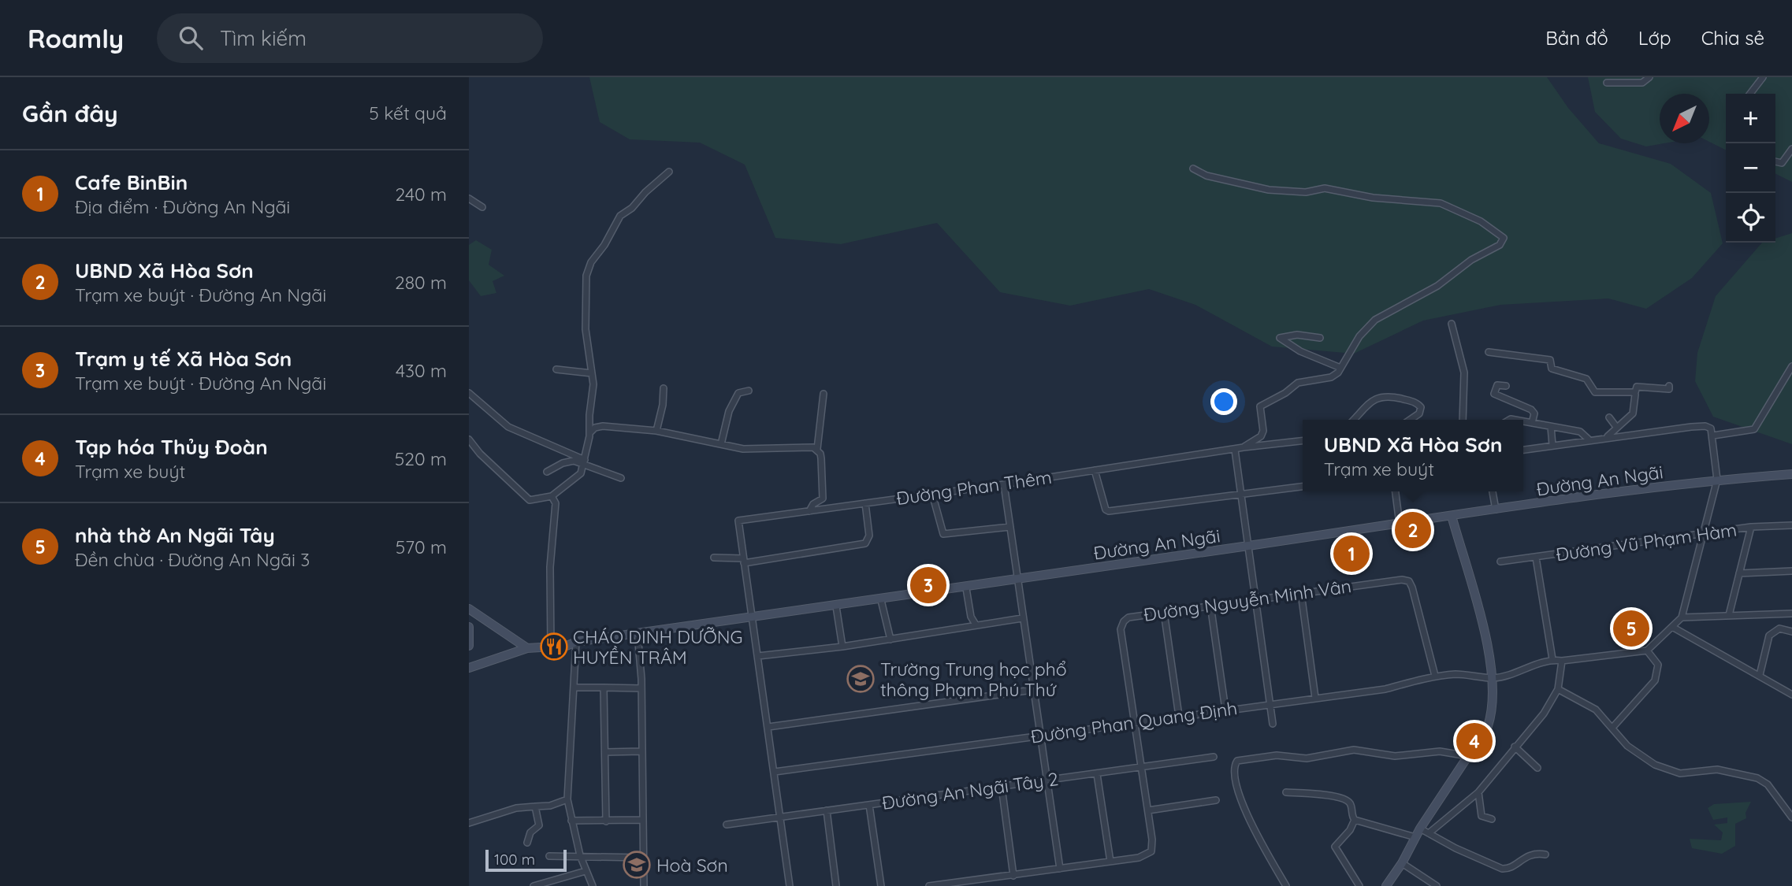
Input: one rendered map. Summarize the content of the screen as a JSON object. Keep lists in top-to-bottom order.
{
  "streets": {
    "main road": ["Đường An Ngãi"],
    "street": [
      "Đường Phan Thêm",
      "Đường Vũ Phạm Hàm",
      "Đường Nguyễn Minh Vân",
      "Đường Phan Quang Định",
      "Đường An Ngãi Tây 2"
    ]
  },
  "crossings": [
    ["Đường An Ngãi", "Đường Phan Thêm"],
    ["Đường Phan Thêm", "Đường Phan Quang Định"],
    ["Đường Phan Thêm", "Đường An Ngãi Tây 2"],
    ["Đường Nguyễn Minh Vân", "Đường Phan Quang Định"],
    ["Đường Nguyễn Minh Vân", "Đường An Ngãi Tây 2"]
  ],
  "places": {
    "restaurant": ["CHÁO DINH DƯỠNG HUYỀN TRÂM"],
    "school or university": ["Trường Trung học phổ thông Phạm Phú Thứ", "Hoà Sơn"]
  },
  "scale_bar": "100 m",
  "north": "bottom left",
  "page": {
    "header": "Roamly",
    "search": "Tìm kiếm",
    "nav": ["Bản đồ", "Lớp", "Chia sẻ"],
    "heading": ["Gần đây", "5 kết quả"],
    "map_buttons": ["+", "−"],
    "list": [
      {
        "mark": "1",
        "name": "Cafe BinBin",
        "note": "Địa điểm · Đường An Ngãi",
        "value": "240 m"
      },
      {
        "mark": "2",
        "name": "UBND Xã Hòa Sơn",
        "note": "Trạm xe buýt · Đường An Ngãi",
        "value": "280 m"
      },
      {
        "mark": "3",
        "name": "Trạm y tế Xã Hòa Sơn",
        "note": "Trạm xe buýt · Đường An Ngãi",
        "value": "430 m"
      },
      {
        "mark": "4",
        "name": "Tạp hóa Thủy Đoàn",
        "note": "Trạm xe buýt",
        "value": "520 m"
      },
      {
        "mark": "5",
        "name": "nhà thờ An Ngãi Tây",
        "note": "Đền chùa · Đường An Ngãi 3",
        "value": "570 m"
      }
    ],
    "popup": ["UBND Xã Hòa Sơn", "Trạm xe buýt"],
    "pins": [
      "2",
      "1",
      "3",
      "5",
      "4"
    ],
    "scale": "100 m"
  }
}
